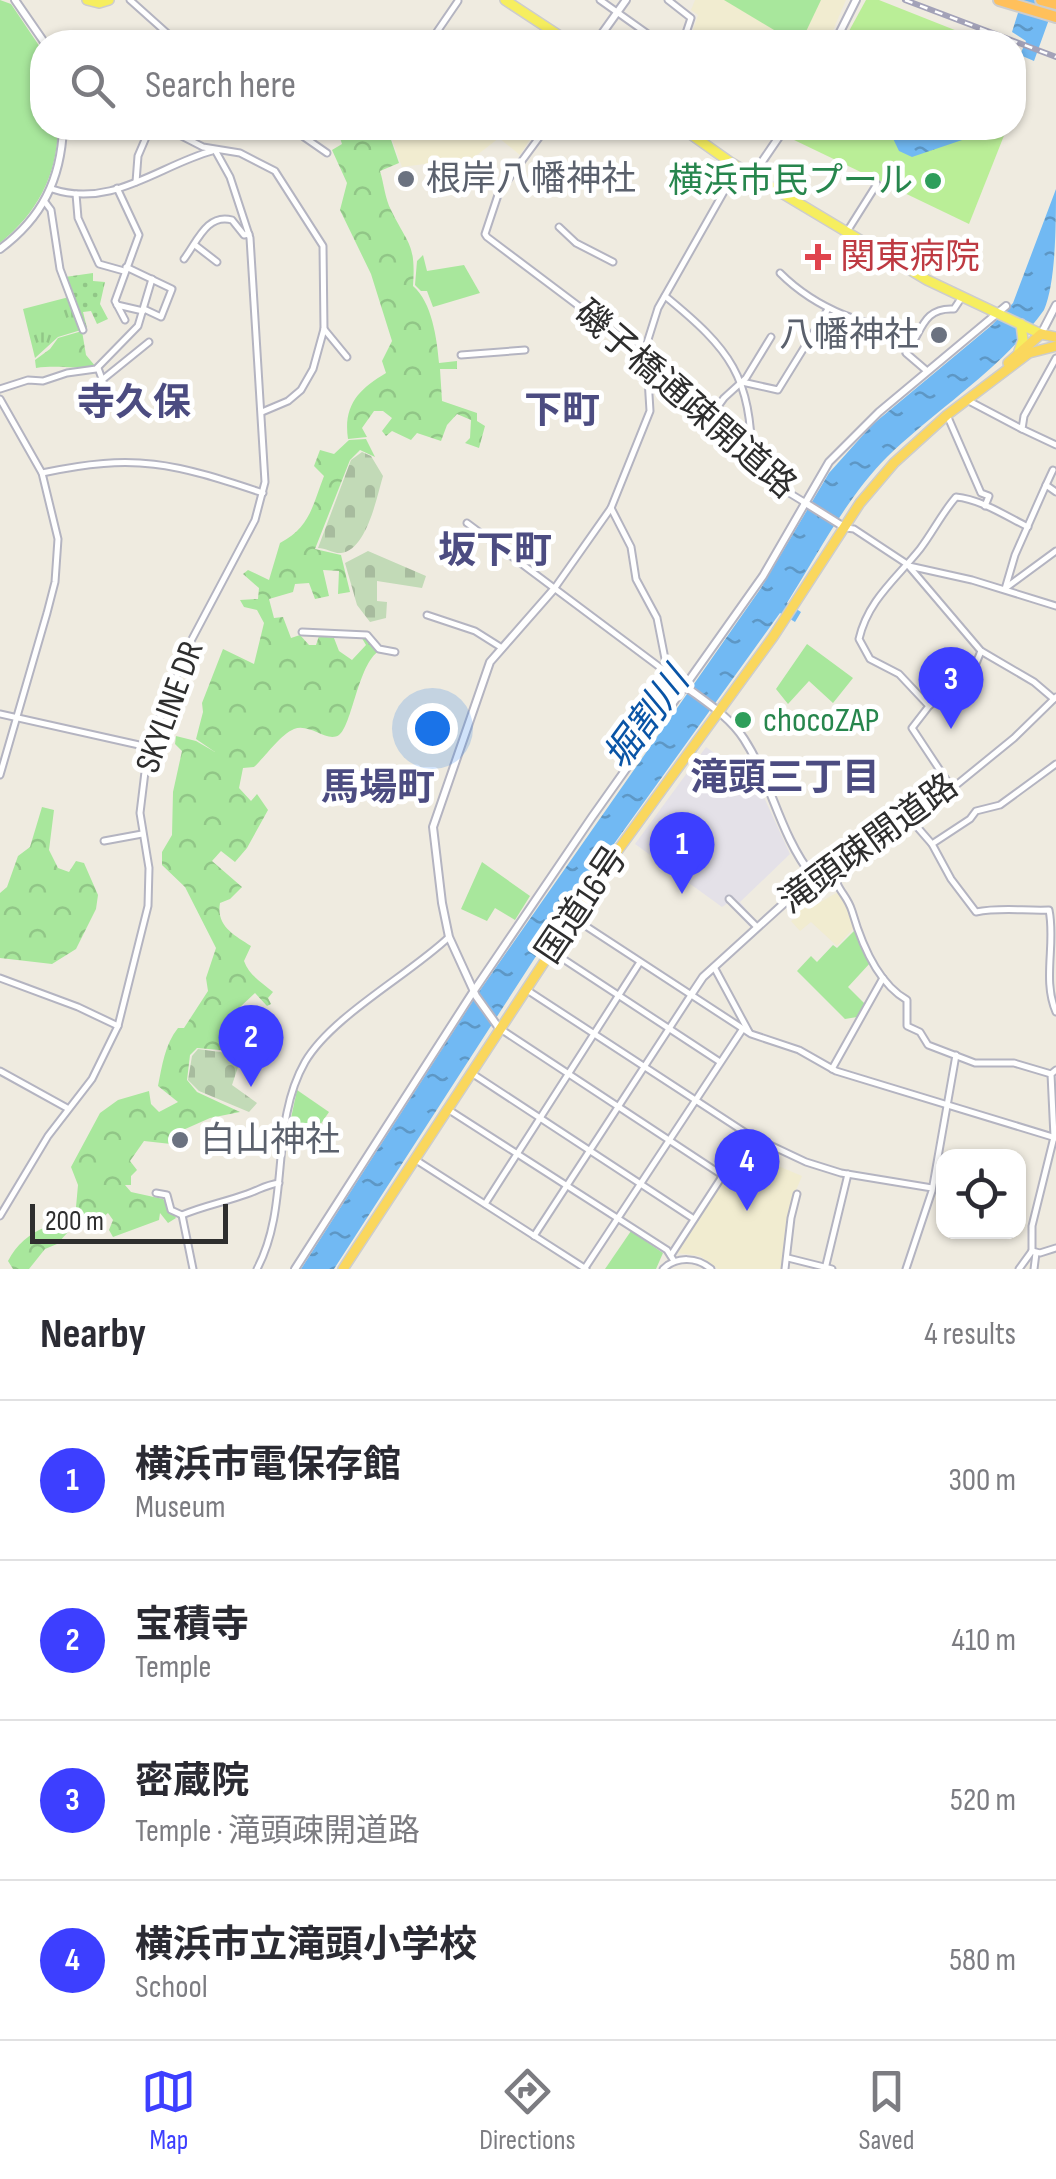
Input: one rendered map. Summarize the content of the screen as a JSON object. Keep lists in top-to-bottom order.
{
  "streets": {
    "highway": ["国道16号"],
    "street": ["磯子橋通疎開道路", "SKYLINE DR", "滝頭疎開道路"]
  },
  "crossings": [
    ["磯子橋通疎開道路", "国道16号"]
  ],
  "districts": [
    "寺久保",
    "下町",
    "坂下町",
    "滝頭三丁目",
    "馬場町"
  ],
  "water": ["堀割川"],
  "places": {
    "other": [
      "根岸八幡神社",
      "横浜市民プール",
      "八幡神社",
      "chocoZAP",
      "白山神社"
    ],
    "health": ["関東病院"]
  },
  "scale_bar": "200 m",
  "page": {
    "search": "Search here",
    "pins": [
      "3",
      "1",
      "2",
      "4"
    ],
    "scale": "200 m",
    "heading": ["Nearby", "4 results"],
    "list": [
      {
        "mark": "1",
        "name": "横浜市電保存館",
        "note": "Museum",
        "value": "300 m"
      },
      {
        "mark": "2",
        "name": "宝積寺",
        "note": "Temple",
        "value": "410 m"
      },
      {
        "mark": "3",
        "name": "密蔵院",
        "note": "Temple · 滝頭疎開道路",
        "value": "520 m"
      },
      {
        "mark": "4",
        "name": "横浜市立滝頭小学校",
        "note": "School",
        "value": "580 m"
      }
    ],
    "nav": ["Map", "Directions", "Saved"]
  }
}
